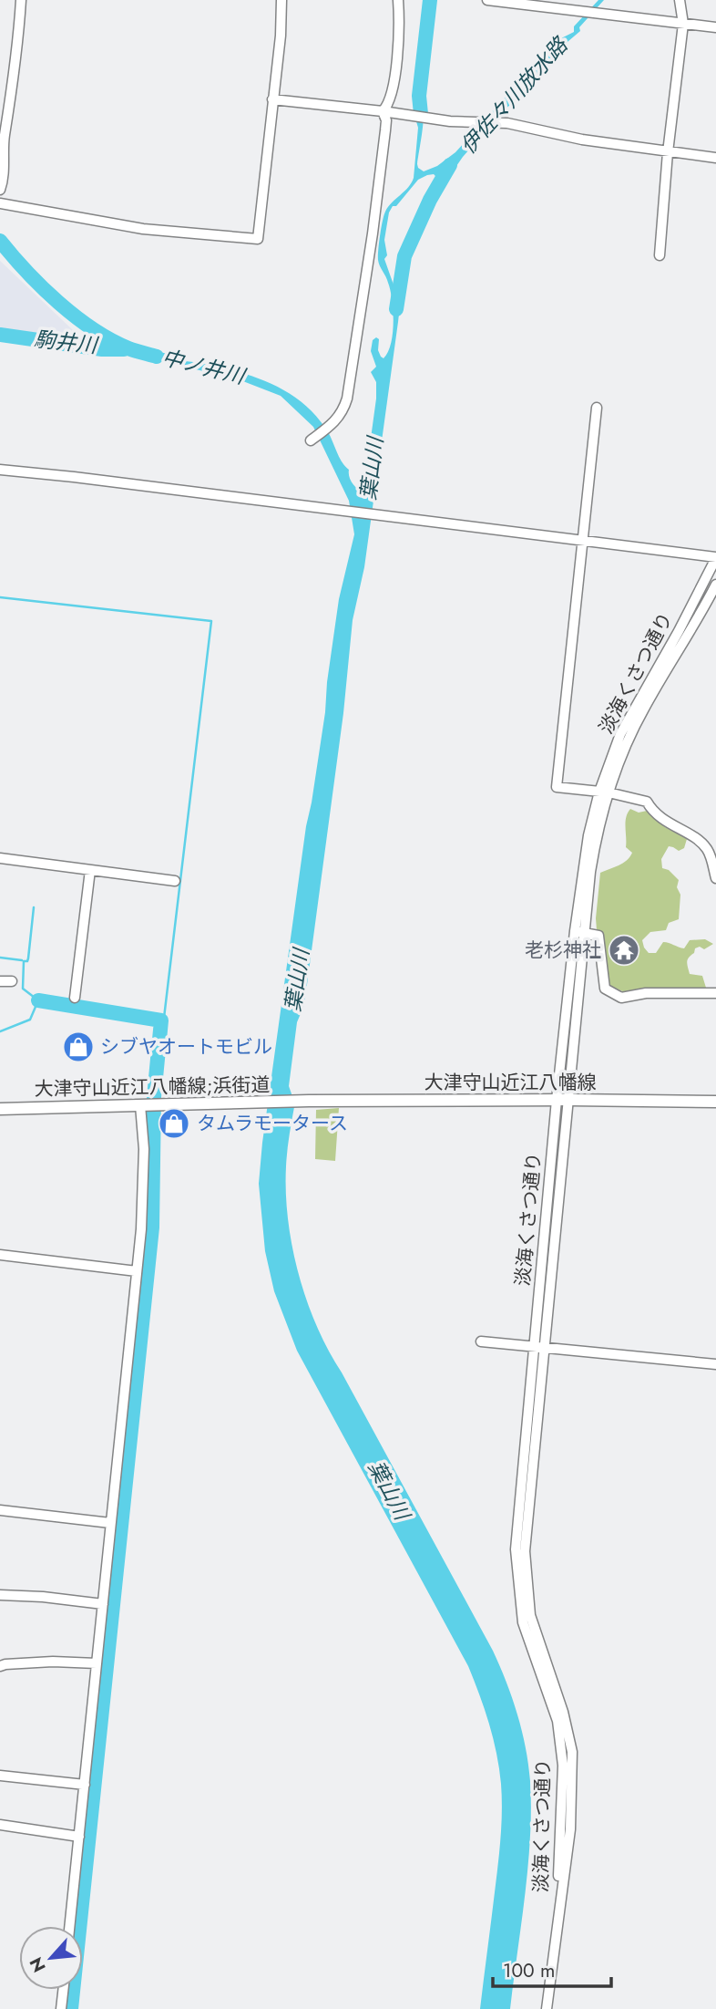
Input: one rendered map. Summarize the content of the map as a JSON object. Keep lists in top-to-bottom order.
{
  "streets": {
    "main road": ["大津守山近江八幡線", "大津守山近江八幡線;浜街道"],
    "street": ["淡海くさつ通り"]
  },
  "crossings": [
    ["淡海くさつ通り", "大津守山近江八幡線"],
    ["大津守山近江八幡線", "大津守山近江八幡線;浜街道"]
  ],
  "water": [
    "伊佐々川放水路",
    "駒井川",
    "中ノ井川",
    "葉山川"
  ],
  "places": {
    "temple": ["老杉神社"],
    "shop": ["シブヤオートモビル", "タムラモータース"]
  },
  "scale_bar": "100 m",
  "north": "bottom left"
}
